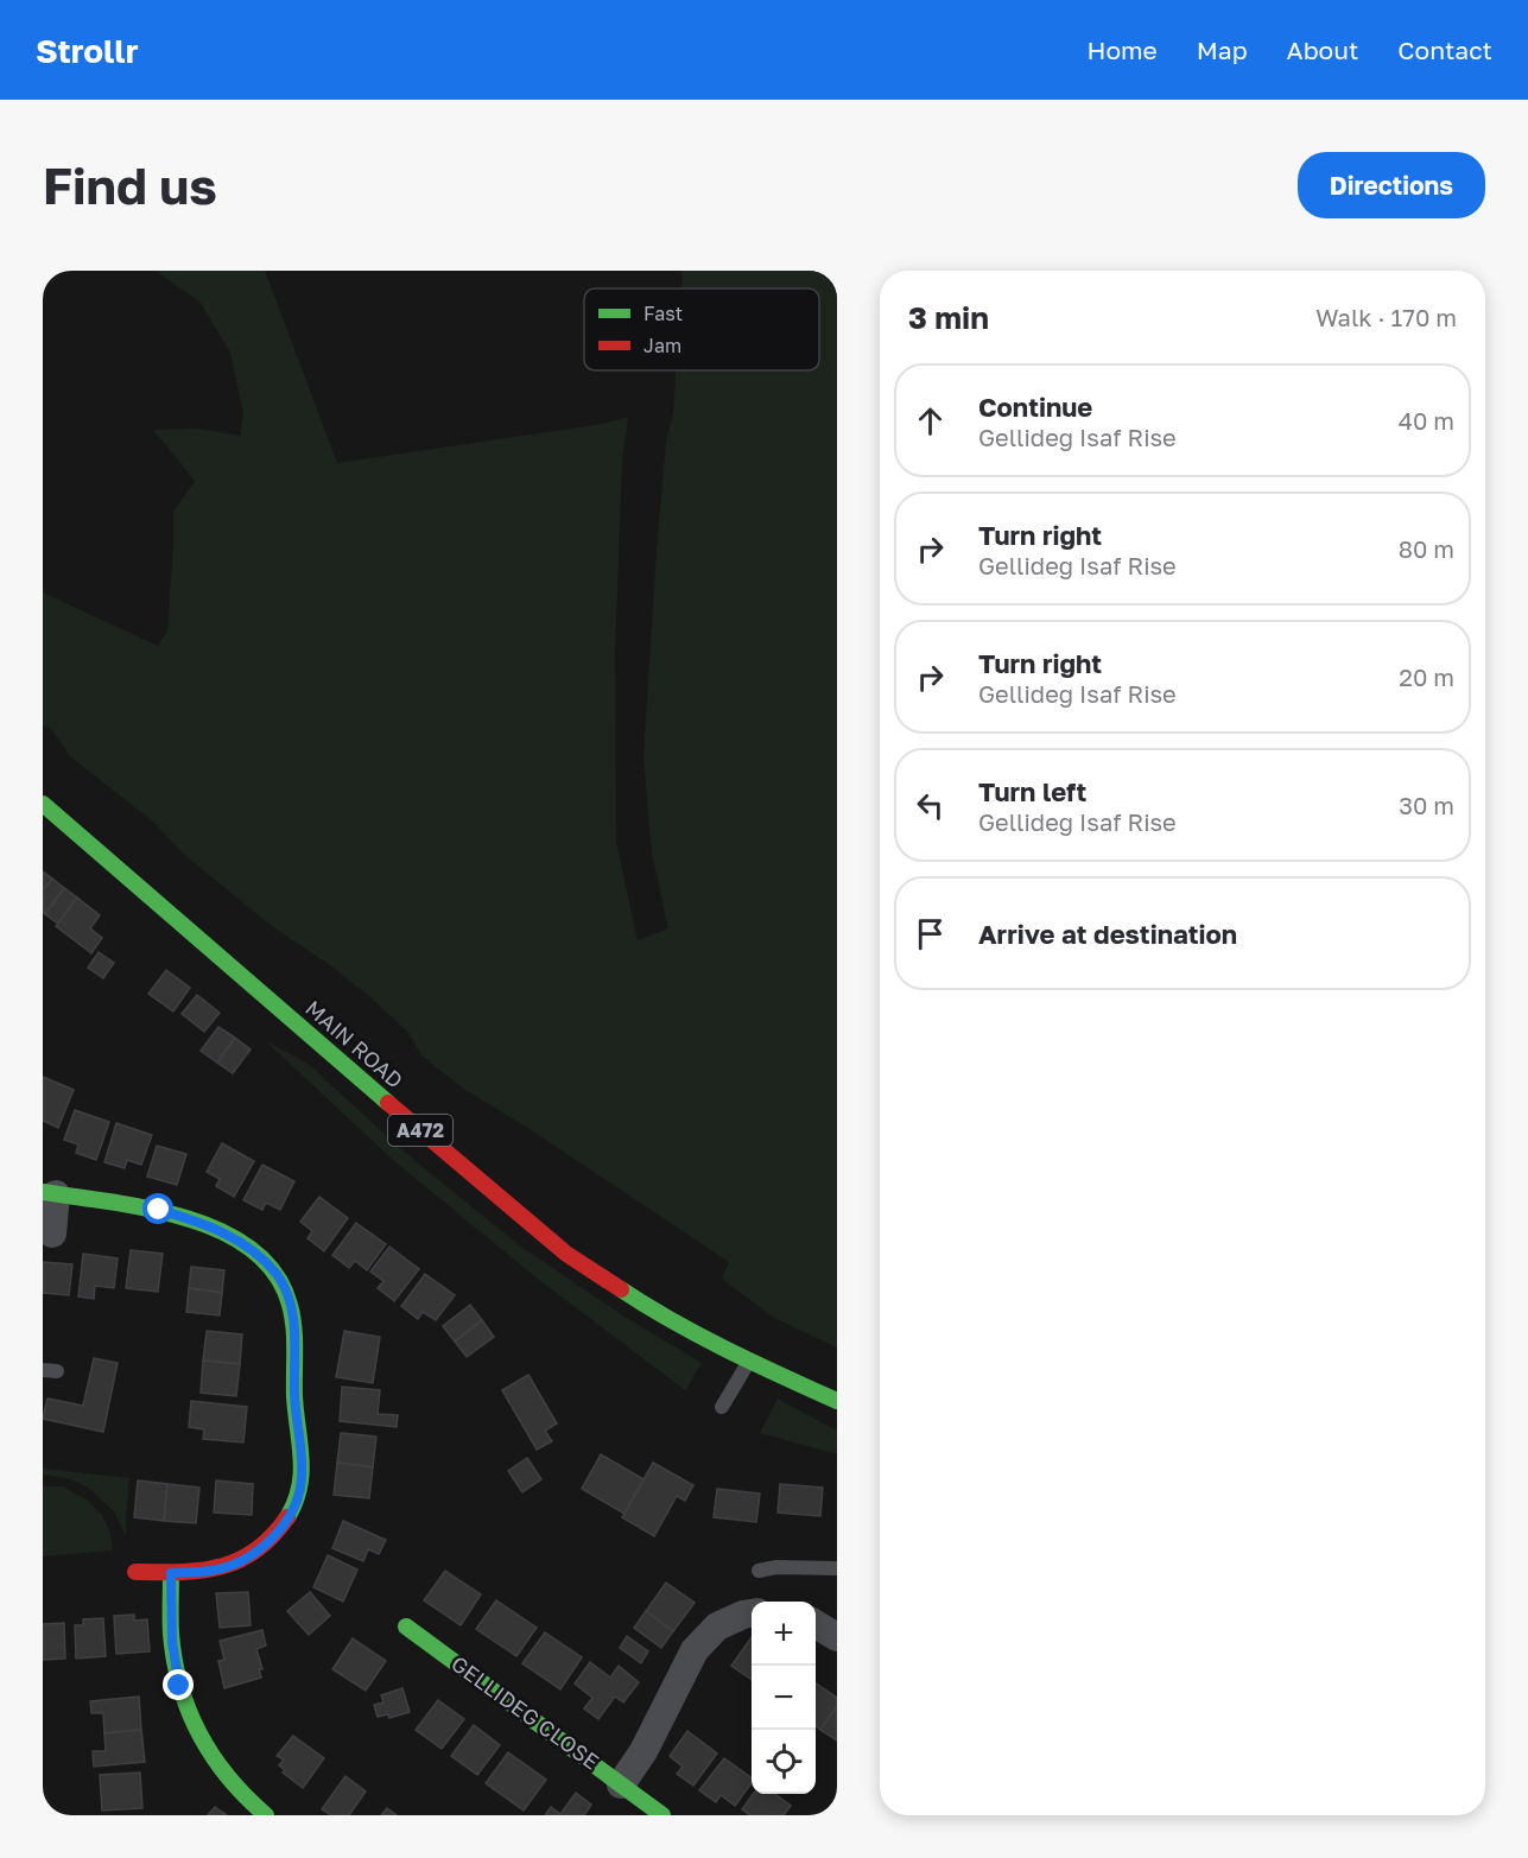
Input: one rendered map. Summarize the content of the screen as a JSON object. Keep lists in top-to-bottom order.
{
  "streets": {
    "street": ["MAIN ROAD", "A472", "GELLIDEG CLOSE"]
  },
  "legend": ["Fast", "Jam"],
  "page": {
    "header": "Strollr",
    "nav": [
      "Home",
      "Map",
      "About",
      "Contact"
    ],
    "buttons": "Directions",
    "title": "Find us",
    "heading": ["3 min", "Walk · 170 m"],
    "list": [
      ["Continue", "Gellideg Isaf Rise", "40 m"],
      ["Turn right", "Gellideg Isaf Rise", "80 m"],
      ["Turn right", "Gellideg Isaf Rise", "20 m"],
      ["Turn left", "Gellideg Isaf Rise", "30 m"],
      "Arrive at destination"
    ],
    "map_buttons": ["+", "−"]
  }
}
